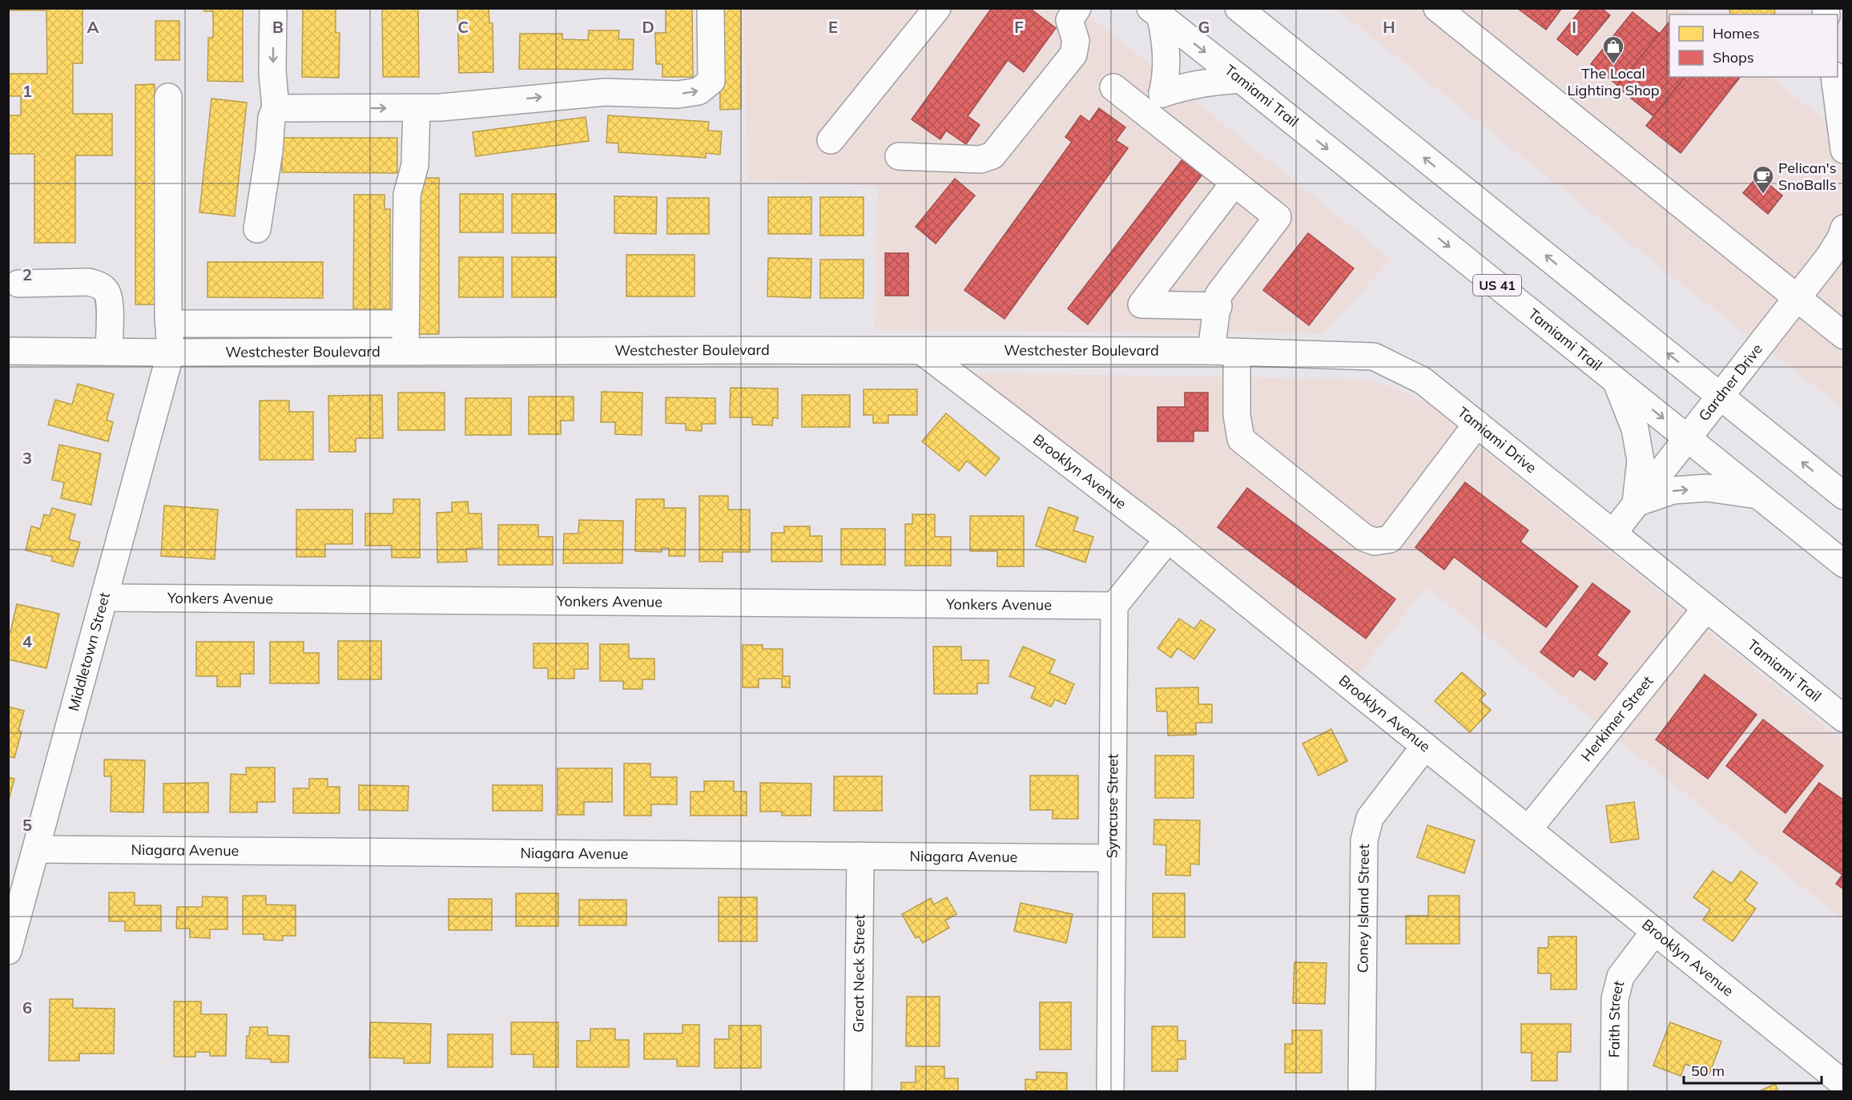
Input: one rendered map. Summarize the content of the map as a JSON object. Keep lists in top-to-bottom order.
{
  "streets": {
    "street": [
      "Tamiami Trail",
      "US 41",
      "Westchester Boulevard",
      "Gardner Drive",
      "Tamiami Drive",
      "Brooklyn Avenue",
      "Yonkers Avenue",
      "Middletown Street",
      "Herkimer Street",
      "Syracuse Street",
      "Niagara Avenue",
      "Coney Island Street",
      "Great Neck Street",
      "Faith Street"
    ]
  },
  "crossings": [
    ["Tamiami Trail", "Gardner Drive"],
    ["Tamiami Trail", "Tamiami Drive"],
    ["Tamiami Trail", "Herkimer Street"],
    ["Westchester Boulevard", "Tamiami Drive"],
    ["Westchester Boulevard", "Brooklyn Avenue"],
    ["Westchester Boulevard", "Middletown Street"],
    ["Gardner Drive", "Tamiami Drive"],
    ["Brooklyn Avenue", "Herkimer Street"],
    ["Brooklyn Avenue", "Coney Island Street"],
    ["Brooklyn Avenue", "Faith Street"],
    ["Yonkers Avenue", "Middletown Street"],
    ["Yonkers Avenue", "Syracuse Street"],
    ["Middletown Street", "Niagara Avenue"],
    ["Syracuse Street", "Niagara Avenue"],
    ["Niagara Avenue", "Great Neck Street"]
  ],
  "places": {
    "shop": ["The Local Lighting Shop"],
    "cafe": ["Pelican's SnoBalls"]
  },
  "legend": ["Homes", "Shops"],
  "scale_bar": "50 m",
  "grid": {
    "columns": [
      "A",
      "B",
      "C",
      "D",
      "E",
      "F",
      "G",
      "H",
      "I"
    ],
    "rows": [
      "1",
      "2",
      "3",
      "4",
      "5",
      "6"
    ]
  }
}
